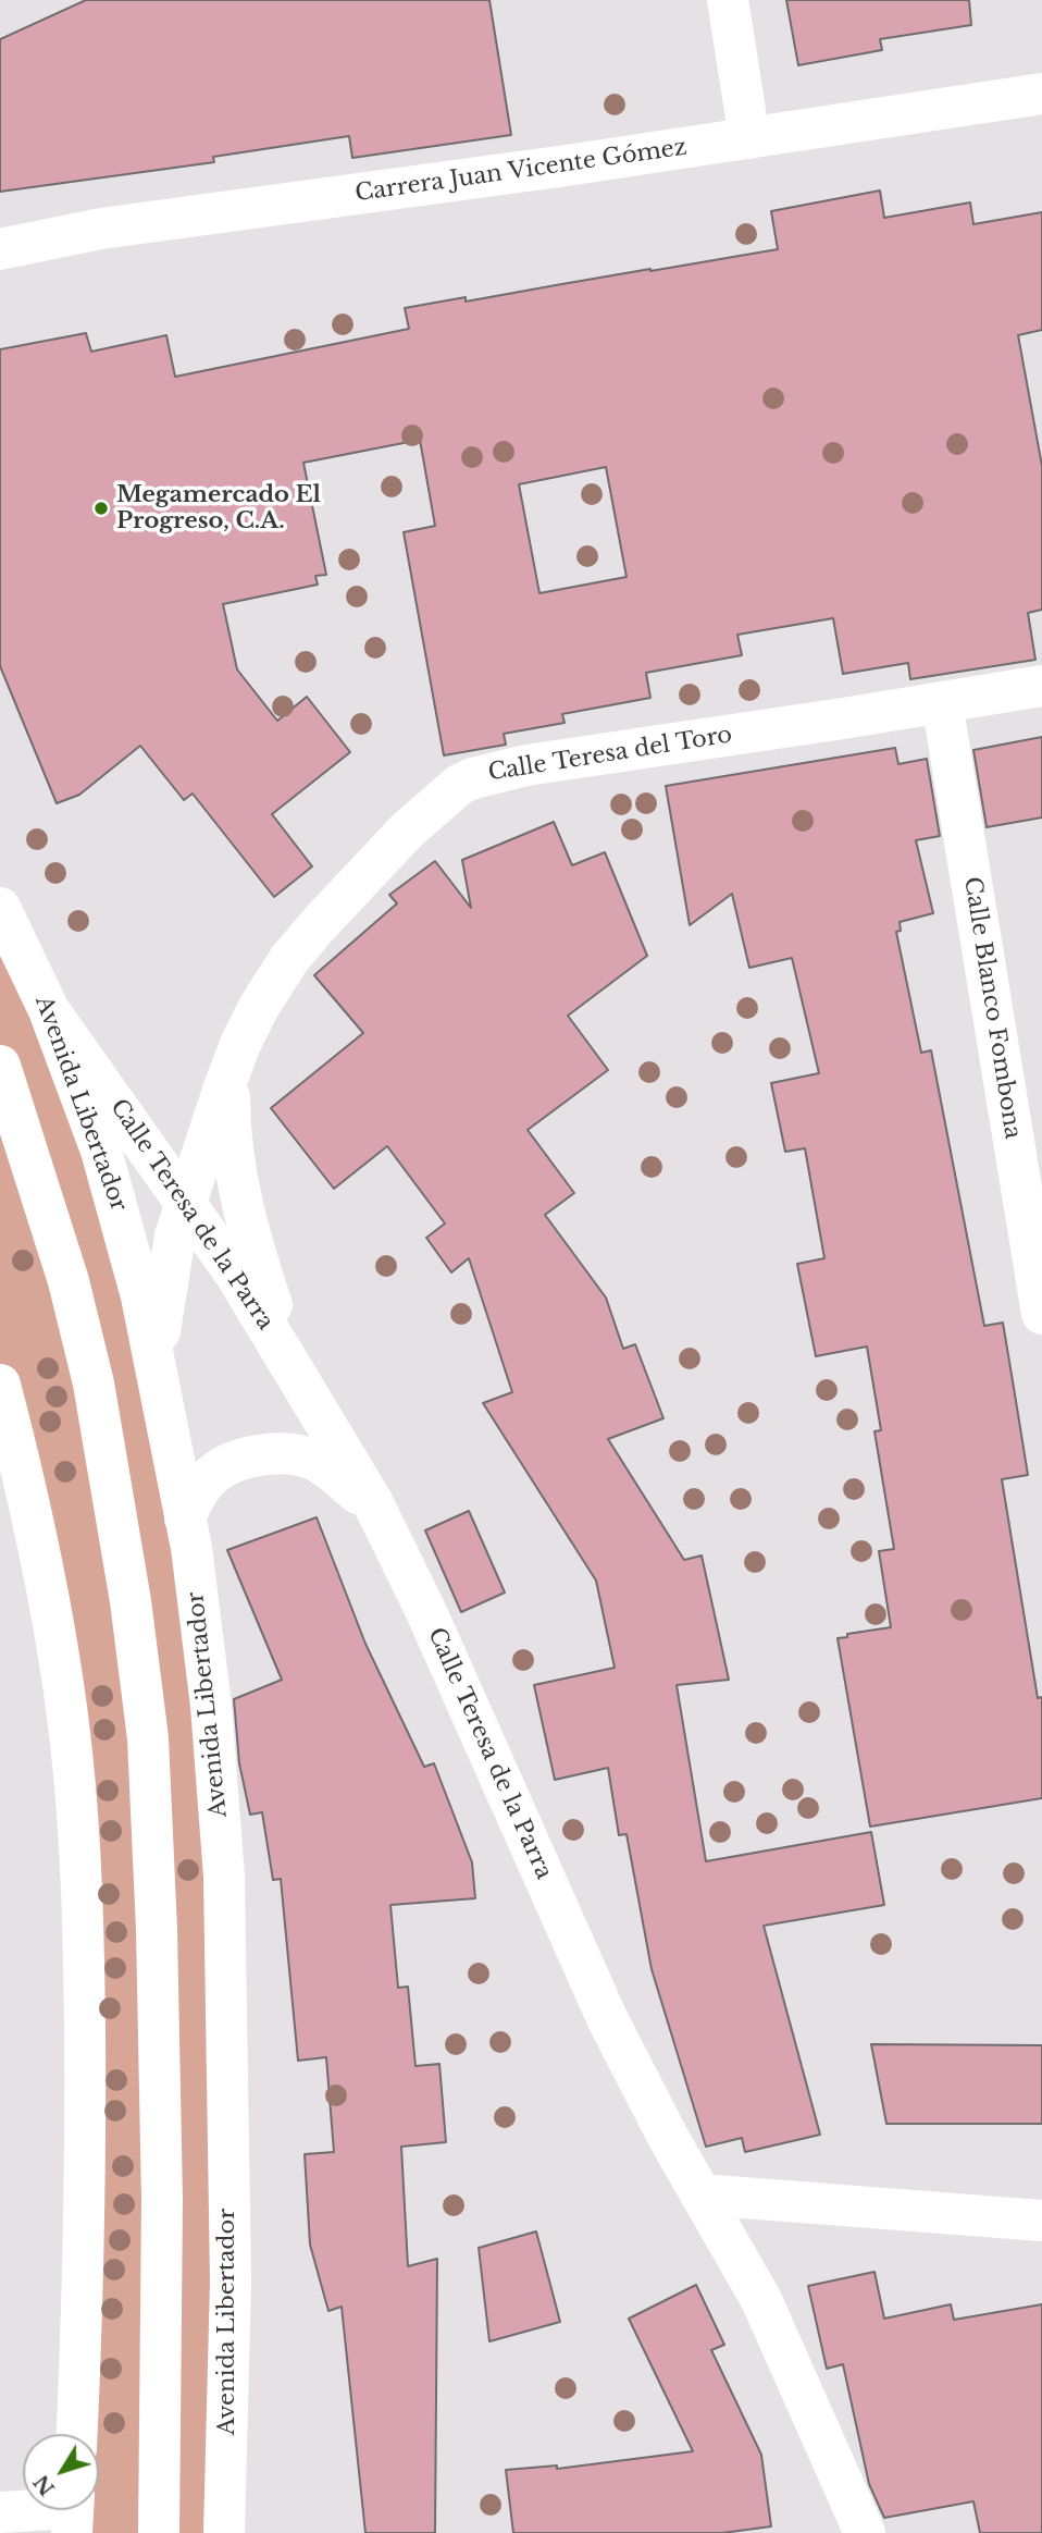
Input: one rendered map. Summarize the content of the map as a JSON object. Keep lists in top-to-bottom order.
{
  "streets": {
    "street": [
      "Carrera Juan Vicente Gómez",
      "Calle Teresa del Toro",
      "Calle Blanco Fombona",
      "Avenida Libertador",
      "Calle Teresa de la Parra"
    ]
  },
  "crossings": [
    ["Calle Teresa del Toro", "Calle Blanco Fombona"],
    ["Calle Teresa del Toro", "Avenida Libertador"],
    ["Calle Teresa del Toro", "Calle Teresa de la Parra"],
    ["Avenida Libertador", "Calle Teresa de la Parra"]
  ],
  "places": ["Megamercado El Progreso, C.A."],
  "north": "bottom left"
}
